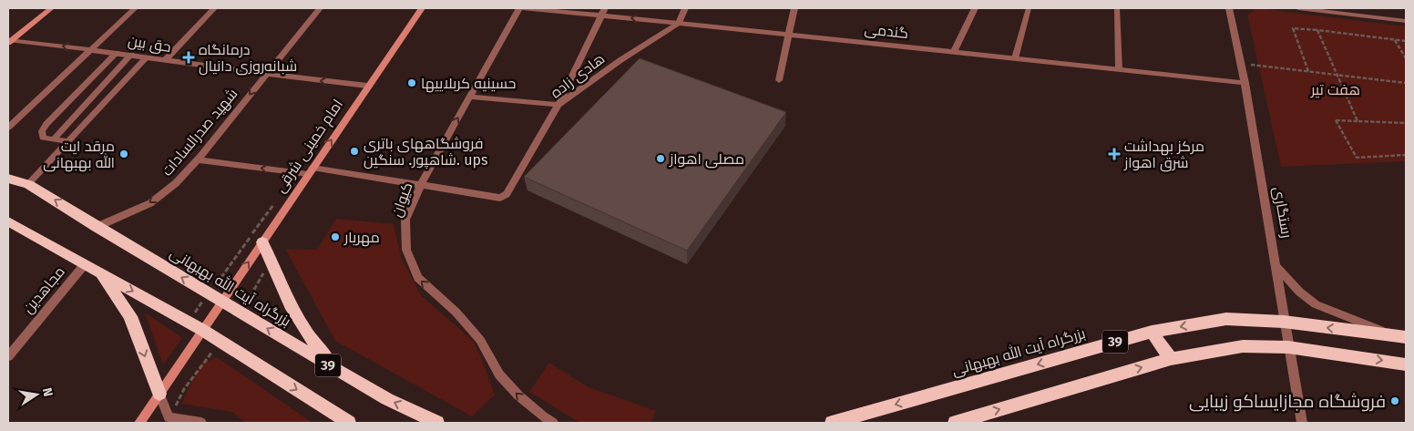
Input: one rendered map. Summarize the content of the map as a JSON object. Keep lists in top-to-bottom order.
{
  "streets": {
    "highway": ["بزرگراه آیت الله بهبهانی", "39"],
    "main road": ["امام خمینی شرقی"],
    "street": [
      "گندمی",
      "حق بین",
      "هادی زاده",
      "شهید صدرالسادات",
      "کیوان",
      "رستگاری",
      "مجاهدین"
    ]
  },
  "crossings": [
    ["گندمی", "هادی زاده"],
    ["گندمی", "رستگاری"],
    ["حق بین", "شهید صدرالسادات"],
    ["حق بین", "امام خمینی شرقی"],
    ["هادی زاده", "کیوان"],
    ["شهید صدرالسادات", "بزرگراه آیت الله بهبهانی"],
    ["امام خمینی شرقی", "بزرگراه آیت الله بهبهانی"],
    ["امام خمینی شرقی", "39"],
    ["رستگاری", "بزرگراه آیت الله بهبهانی"],
    ["رستگاری", "39"],
    ["مجاهدین", "39"]
  ],
  "one_way": [
    "حق بین",
    "شهید صدرالسادات",
    "امام خمینی شرقی",
    "کیوان"
  ],
  "parks": ["هفت تیر"],
  "places": {
    "health": ["درمانگاه شبانه‌روزی دانیال", "مرکز بهداشت شرق اهواز"],
    "other": [
      "حسینیه کربلاییها",
      "فروشگاههای باتری شاهپور. سنگین. ups",
      "مرقد ایت الله بهبهانی",
      "مصلی اهواز",
      "مهریار",
      "فروشگاه مجازایساکو زیبایی"
    ]
  },
  "north": "right"
}
